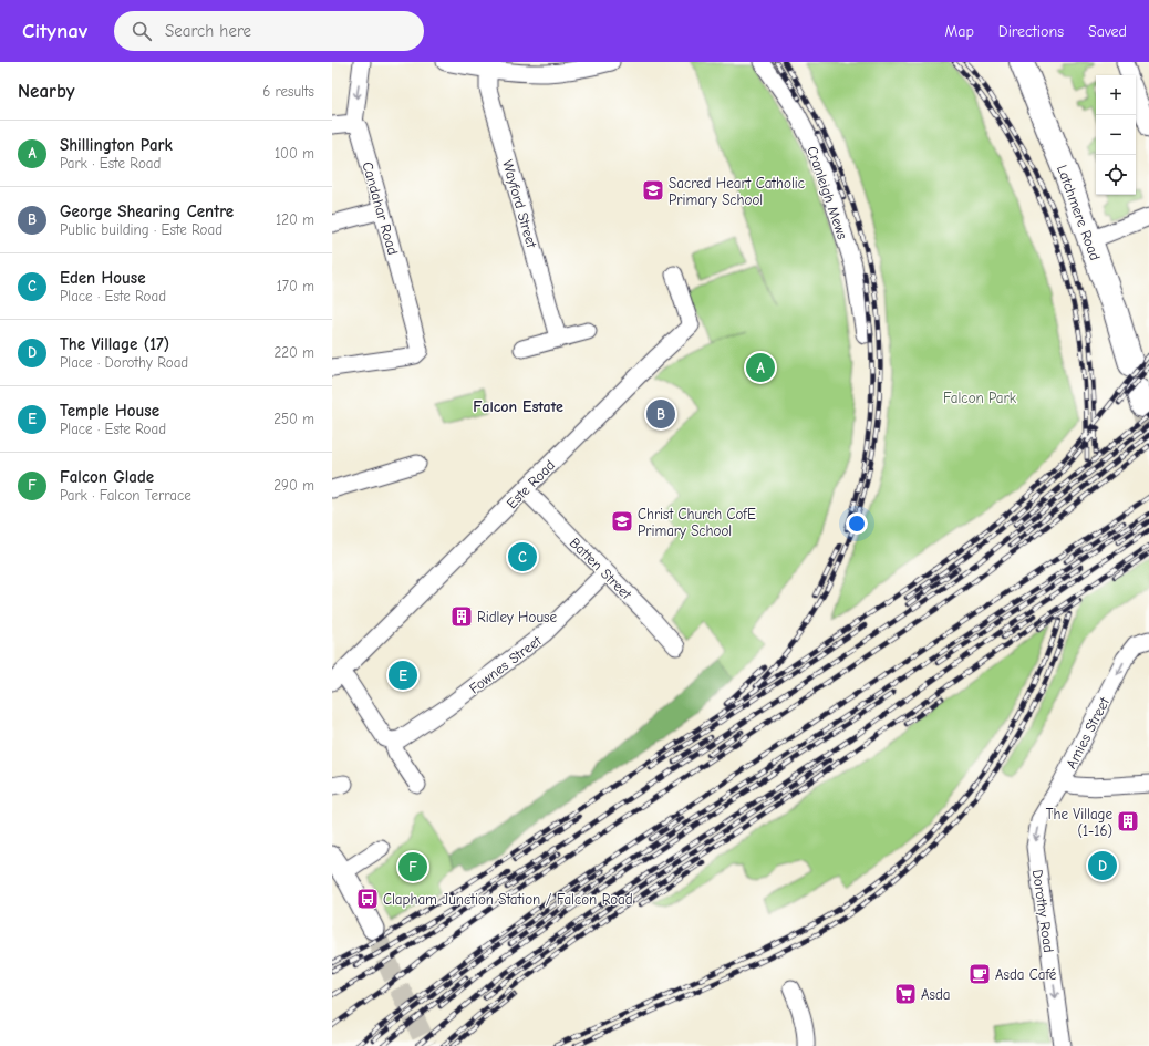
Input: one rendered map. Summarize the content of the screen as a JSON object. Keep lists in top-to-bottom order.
{
  "streets": {
    "highway": ["Latchmere Road"],
    "street": [
      "Cranleigh Mews",
      "Wayford Street",
      "Candahar Road",
      "Este Road",
      "Batten Street",
      "Fownes Street",
      "Amies Street",
      "Dorothy Road"
    ]
  },
  "crossings": [
    ["Este Road", "Batten Street"],
    ["Batten Street", "Fownes Street"],
    ["Amies Street", "Dorothy Road"]
  ],
  "one_way": ["Amies Street", "Dorothy Road"],
  "districts": ["Falcon Estate"],
  "parks": ["Falcon Park"],
  "places": {
    "school or university": ["Sacred Heart Catholic Primary School", "Christ Church CofE Primary School"],
    "building": ["Ridley House", "The Village (1-16)"],
    "bus stop": ["Clapham Junction Station / Falcon Road"],
    "cafe": ["Asda Café"],
    "supermarket": ["Asda"]
  },
  "page": {
    "header": "Citynav",
    "search": "Search here",
    "nav": ["Map", "Directions", "Saved"],
    "heading": ["Nearby", "6 results"],
    "map_buttons": ["+", "−"],
    "list": [
      {
        "mark": "A",
        "name": "Shillington Park",
        "note": "Park · Este Road",
        "value": "100 m"
      },
      {
        "mark": "B",
        "name": "George Shearing Centre",
        "note": "Public building · Este Road",
        "value": "120 m"
      },
      {
        "mark": "C",
        "name": "Eden House",
        "note": "Place · Este Road",
        "value": "170 m"
      },
      {
        "mark": "D",
        "name": "The Village (17)",
        "note": "Place · Dorothy Road",
        "value": "220 m"
      },
      {
        "mark": "E",
        "name": "Temple House",
        "note": "Place · Este Road",
        "value": "250 m"
      },
      {
        "mark": "F",
        "name": "Falcon Glade",
        "note": "Park · Falcon Terrace",
        "value": "290 m"
      }
    ],
    "pins": [
      "A",
      "B",
      "C",
      "E",
      "D",
      "F"
    ]
  }
}
